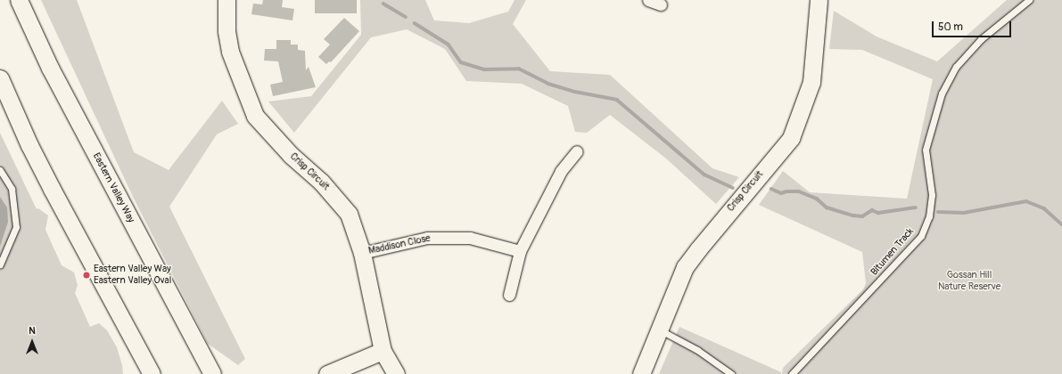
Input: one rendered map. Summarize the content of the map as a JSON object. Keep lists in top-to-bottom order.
{
  "streets": {
    "street": ["Crisp Circuit", "Eastern Valley Way", "Maddison Close"],
    "lane": ["Bitumen Track"]
  },
  "crossings": [
    ["Crisp Circuit", "Maddison Close"]
  ],
  "parks": ["Gossan Hill Nature Reserve"],
  "places": ["Eastern Valley Way Eastern Valley Oval"],
  "scale_bar": "50 m",
  "north": "top"
}
